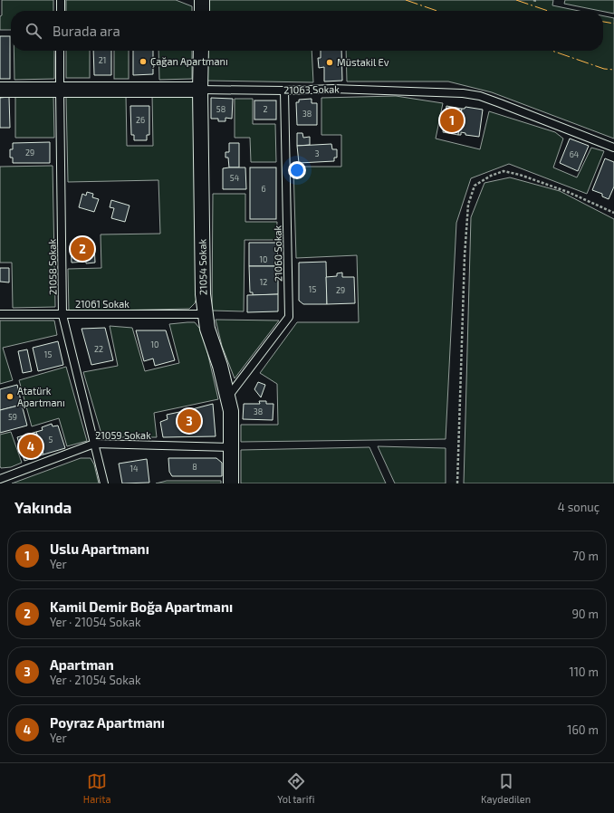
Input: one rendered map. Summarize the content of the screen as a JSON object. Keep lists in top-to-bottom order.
{
  "streets": {
    "street": ["21063 Sokak", "21054 Sokak"],
    "lane": [
      "21060 Sokak",
      "21058 Sokak",
      "21061 Sokak",
      "21059 Sokak"
    ]
  },
  "crossings": [
    ["21063 Sokak", "21060 Sokak"],
    ["21063 Sokak", "21058 Sokak"],
    ["21063 Sokak", "21054 Sokak"],
    ["21060 Sokak", "21054 Sokak"],
    ["21058 Sokak", "21061 Sokak"],
    ["21058 Sokak", "21059 Sokak"],
    ["21054 Sokak", "21061 Sokak"],
    ["21054 Sokak", "21059 Sokak"]
  ],
  "places": ["Çağan Apartmanı", "Müstakil Ev", "Atatürk Apartmanı"],
  "house_numbers": [
    "21",
    "58",
    "2",
    "38",
    "26",
    "29",
    "3",
    "64",
    "54",
    "6",
    "10",
    "12",
    "15",
    "29",
    "10",
    "22",
    "15",
    "38",
    "59",
    "5",
    "8",
    "14"
  ],
  "page": {
    "search": "Burada ara",
    "pins": [
      "1",
      "2",
      "3",
      "4"
    ],
    "heading": ["Yakında", "4 sonuç"],
    "list": [
      {
        "mark": "1",
        "name": "Uslu Apartmanı",
        "note": "Yer",
        "value": "70 m"
      },
      {
        "mark": "2",
        "name": "Kamil Demir Boğa Apartmanı",
        "note": "Yer · 21054 Sokak",
        "value": "90 m"
      },
      {
        "mark": "3",
        "name": "Apartman",
        "note": "Yer · 21054 Sokak",
        "value": "110 m"
      },
      {
        "mark": "4",
        "name": "Poyraz Apartmanı",
        "note": "Yer",
        "value": "160 m"
      }
    ],
    "nav": ["Harita", "Yol tarifi", "Kaydedilen"]
  }
}
